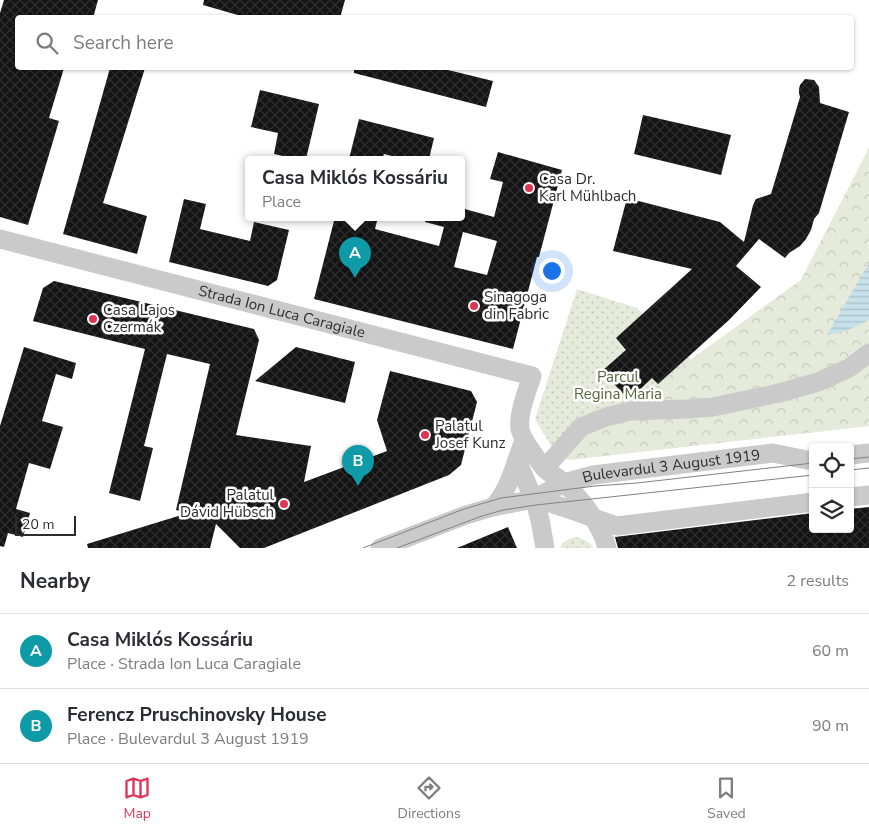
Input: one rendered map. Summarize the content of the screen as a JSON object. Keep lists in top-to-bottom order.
{
  "streets": {
    "street": ["Strada Ion Luca Caragiale", "Bulevardul 3 August 1919"]
  },
  "parks": ["Parcul Regina Maria"],
  "places": [
    "Casa Dr. Karl Mühlbach",
    "Sinagoga din Fabric",
    "Casa Lajos Czermák",
    "Palatul Josef Kunz",
    "Palatul Dávid Hübsch"
  ],
  "scale_bar": "20 m",
  "page": {
    "search": "Search here",
    "popup": ["Casa Miklós Kossáriu", "Place"],
    "pins": ["A", "B"],
    "scale": "20 m",
    "heading": ["Nearby", "2 results"],
    "list": [
      {
        "mark": "A",
        "name": "Casa Miklós Kossáriu",
        "note": "Place · Strada Ion Luca Caragiale",
        "value": "60 m"
      },
      {
        "mark": "B",
        "name": "Ferencz Pruschinovsky House",
        "note": "Place · Bulevardul 3 August 1919",
        "value": "90 m"
      }
    ],
    "nav": ["Map", "Directions", "Saved"]
  }
}
